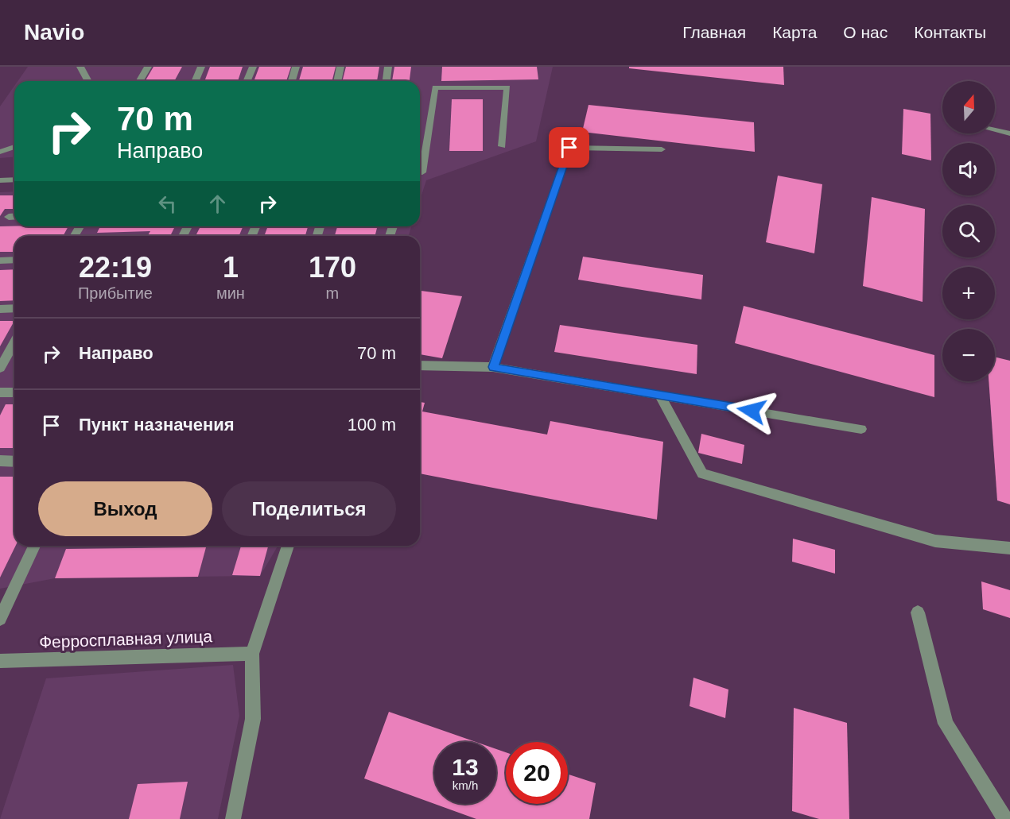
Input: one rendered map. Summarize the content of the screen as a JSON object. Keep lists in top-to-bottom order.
{
  "streets": {
    "street": ["Ферросплавная улица"]
  },
  "north": "top",
  "page": {
    "header": "Navio",
    "nav": [
      "Главная",
      "Карта",
      "О нас",
      "Контакты"
    ],
    "map_buttons": ["+", "−"],
    "turn": ["70 m", "Направо"],
    "eta": [
      "22:19",
      "Прибытие",
      "1",
      "мин",
      "170",
      "m"
    ],
    "list": [
      {
        "name": "Направо",
        "value": "70 m"
      },
      {
        "name": "Пункт назначения",
        "value": "100 m"
      }
    ],
    "buttons": ["Выход", "Поделиться"],
    "speed": "13 km/h",
    "limit": "20"
  }
}
